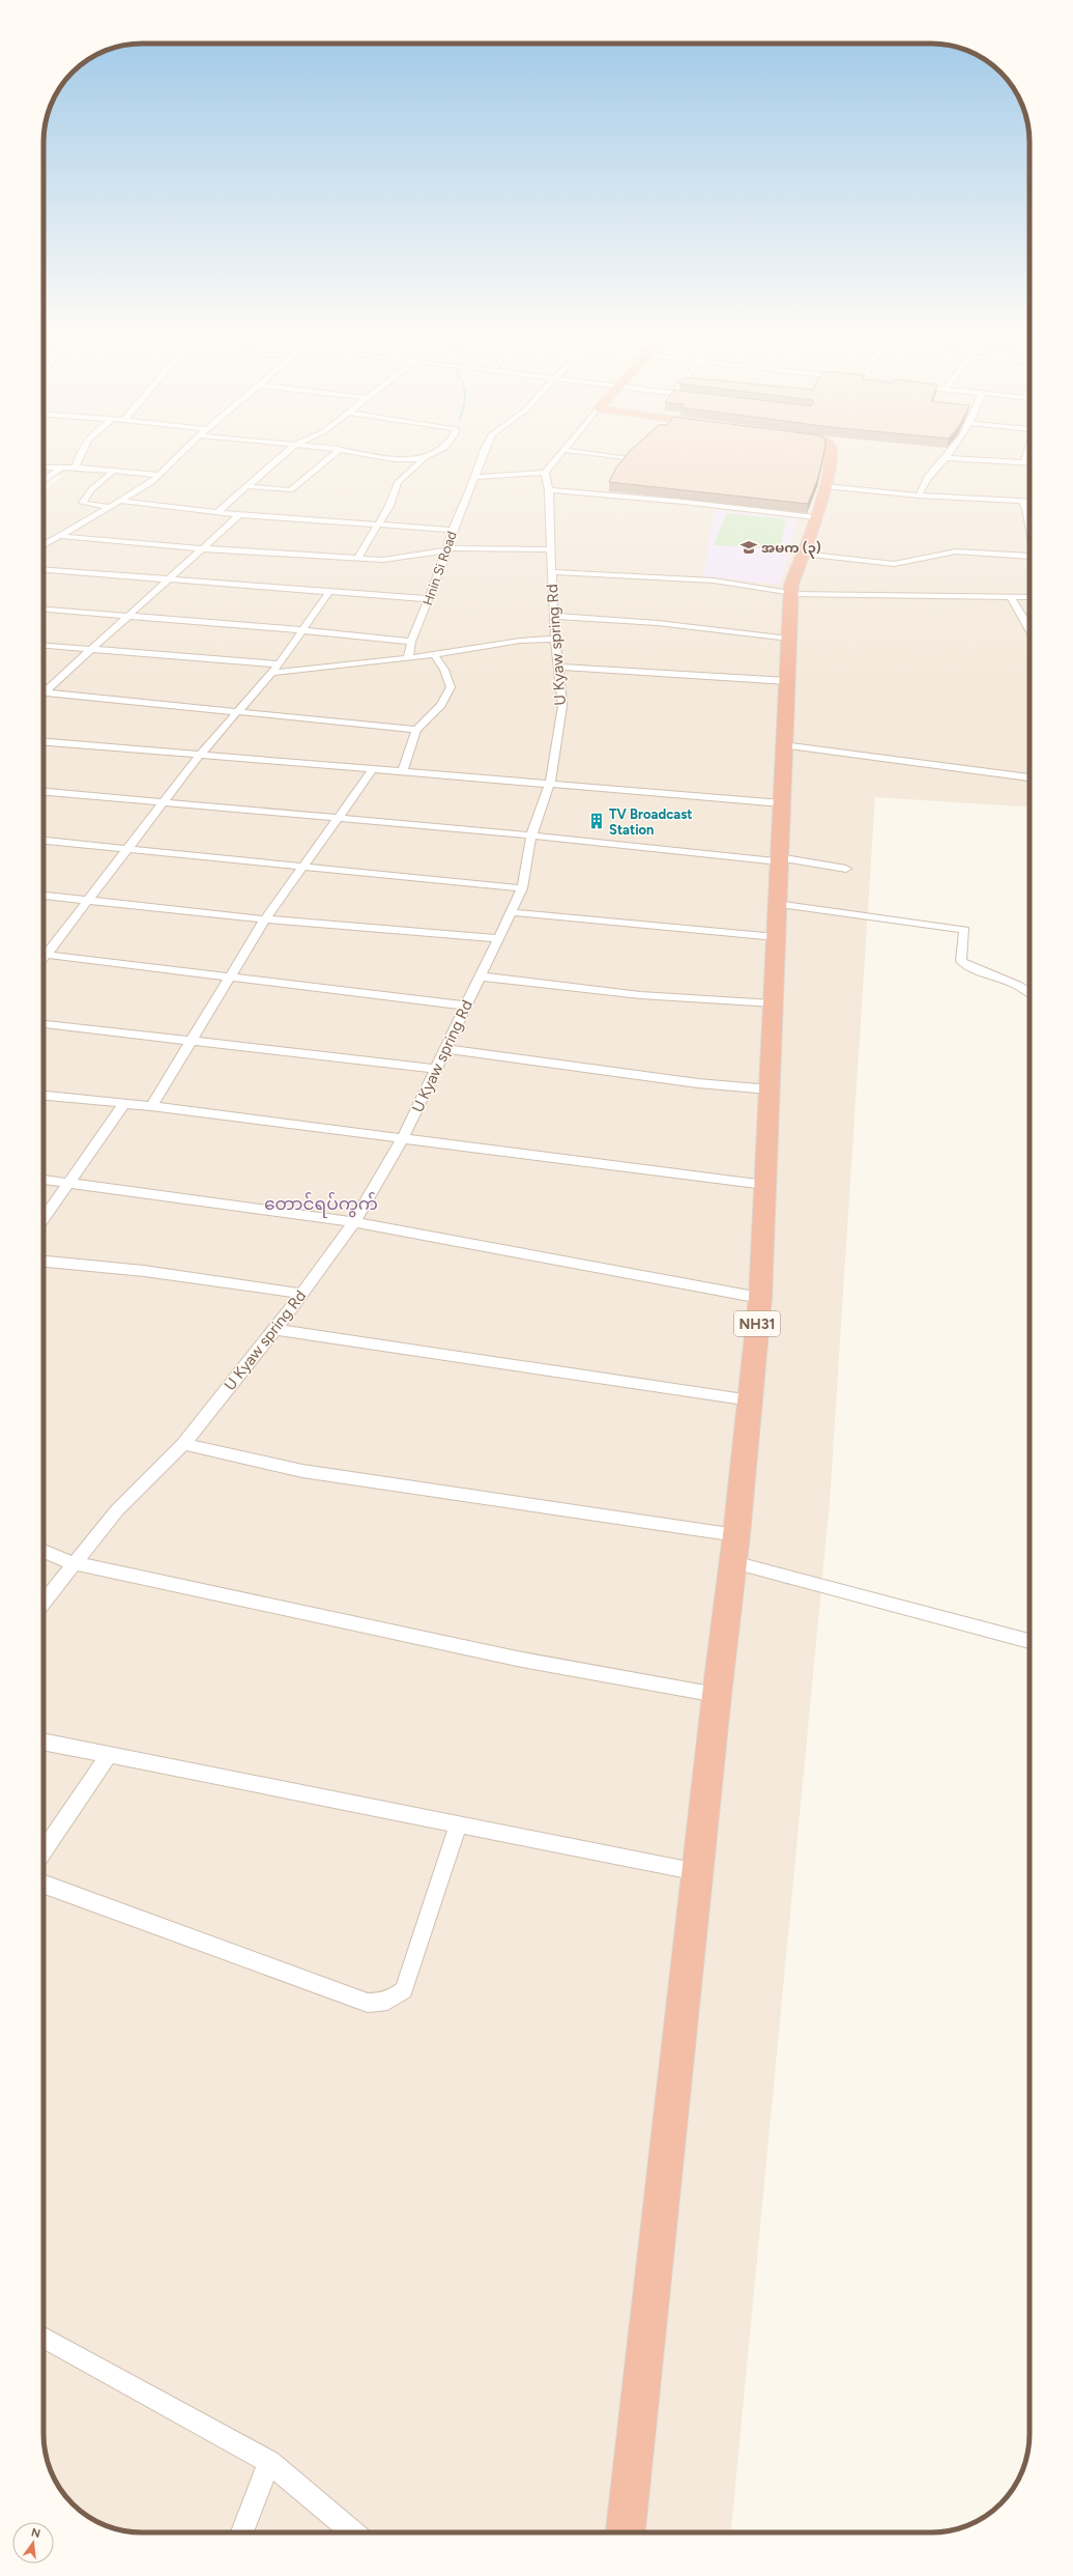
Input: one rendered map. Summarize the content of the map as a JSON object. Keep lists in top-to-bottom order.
{
  "streets": {
    "highway": ["NH31"],
    "street": ["Hnin Si Road", "U Kyaw spring Rd"]
  },
  "districts": ["တောင်ရပ်ကွက်"],
  "places": {
    "school or university": ["အမက (၃)"],
    "building": ["TV Broadcast Station"]
  },
  "north": "top"
}
